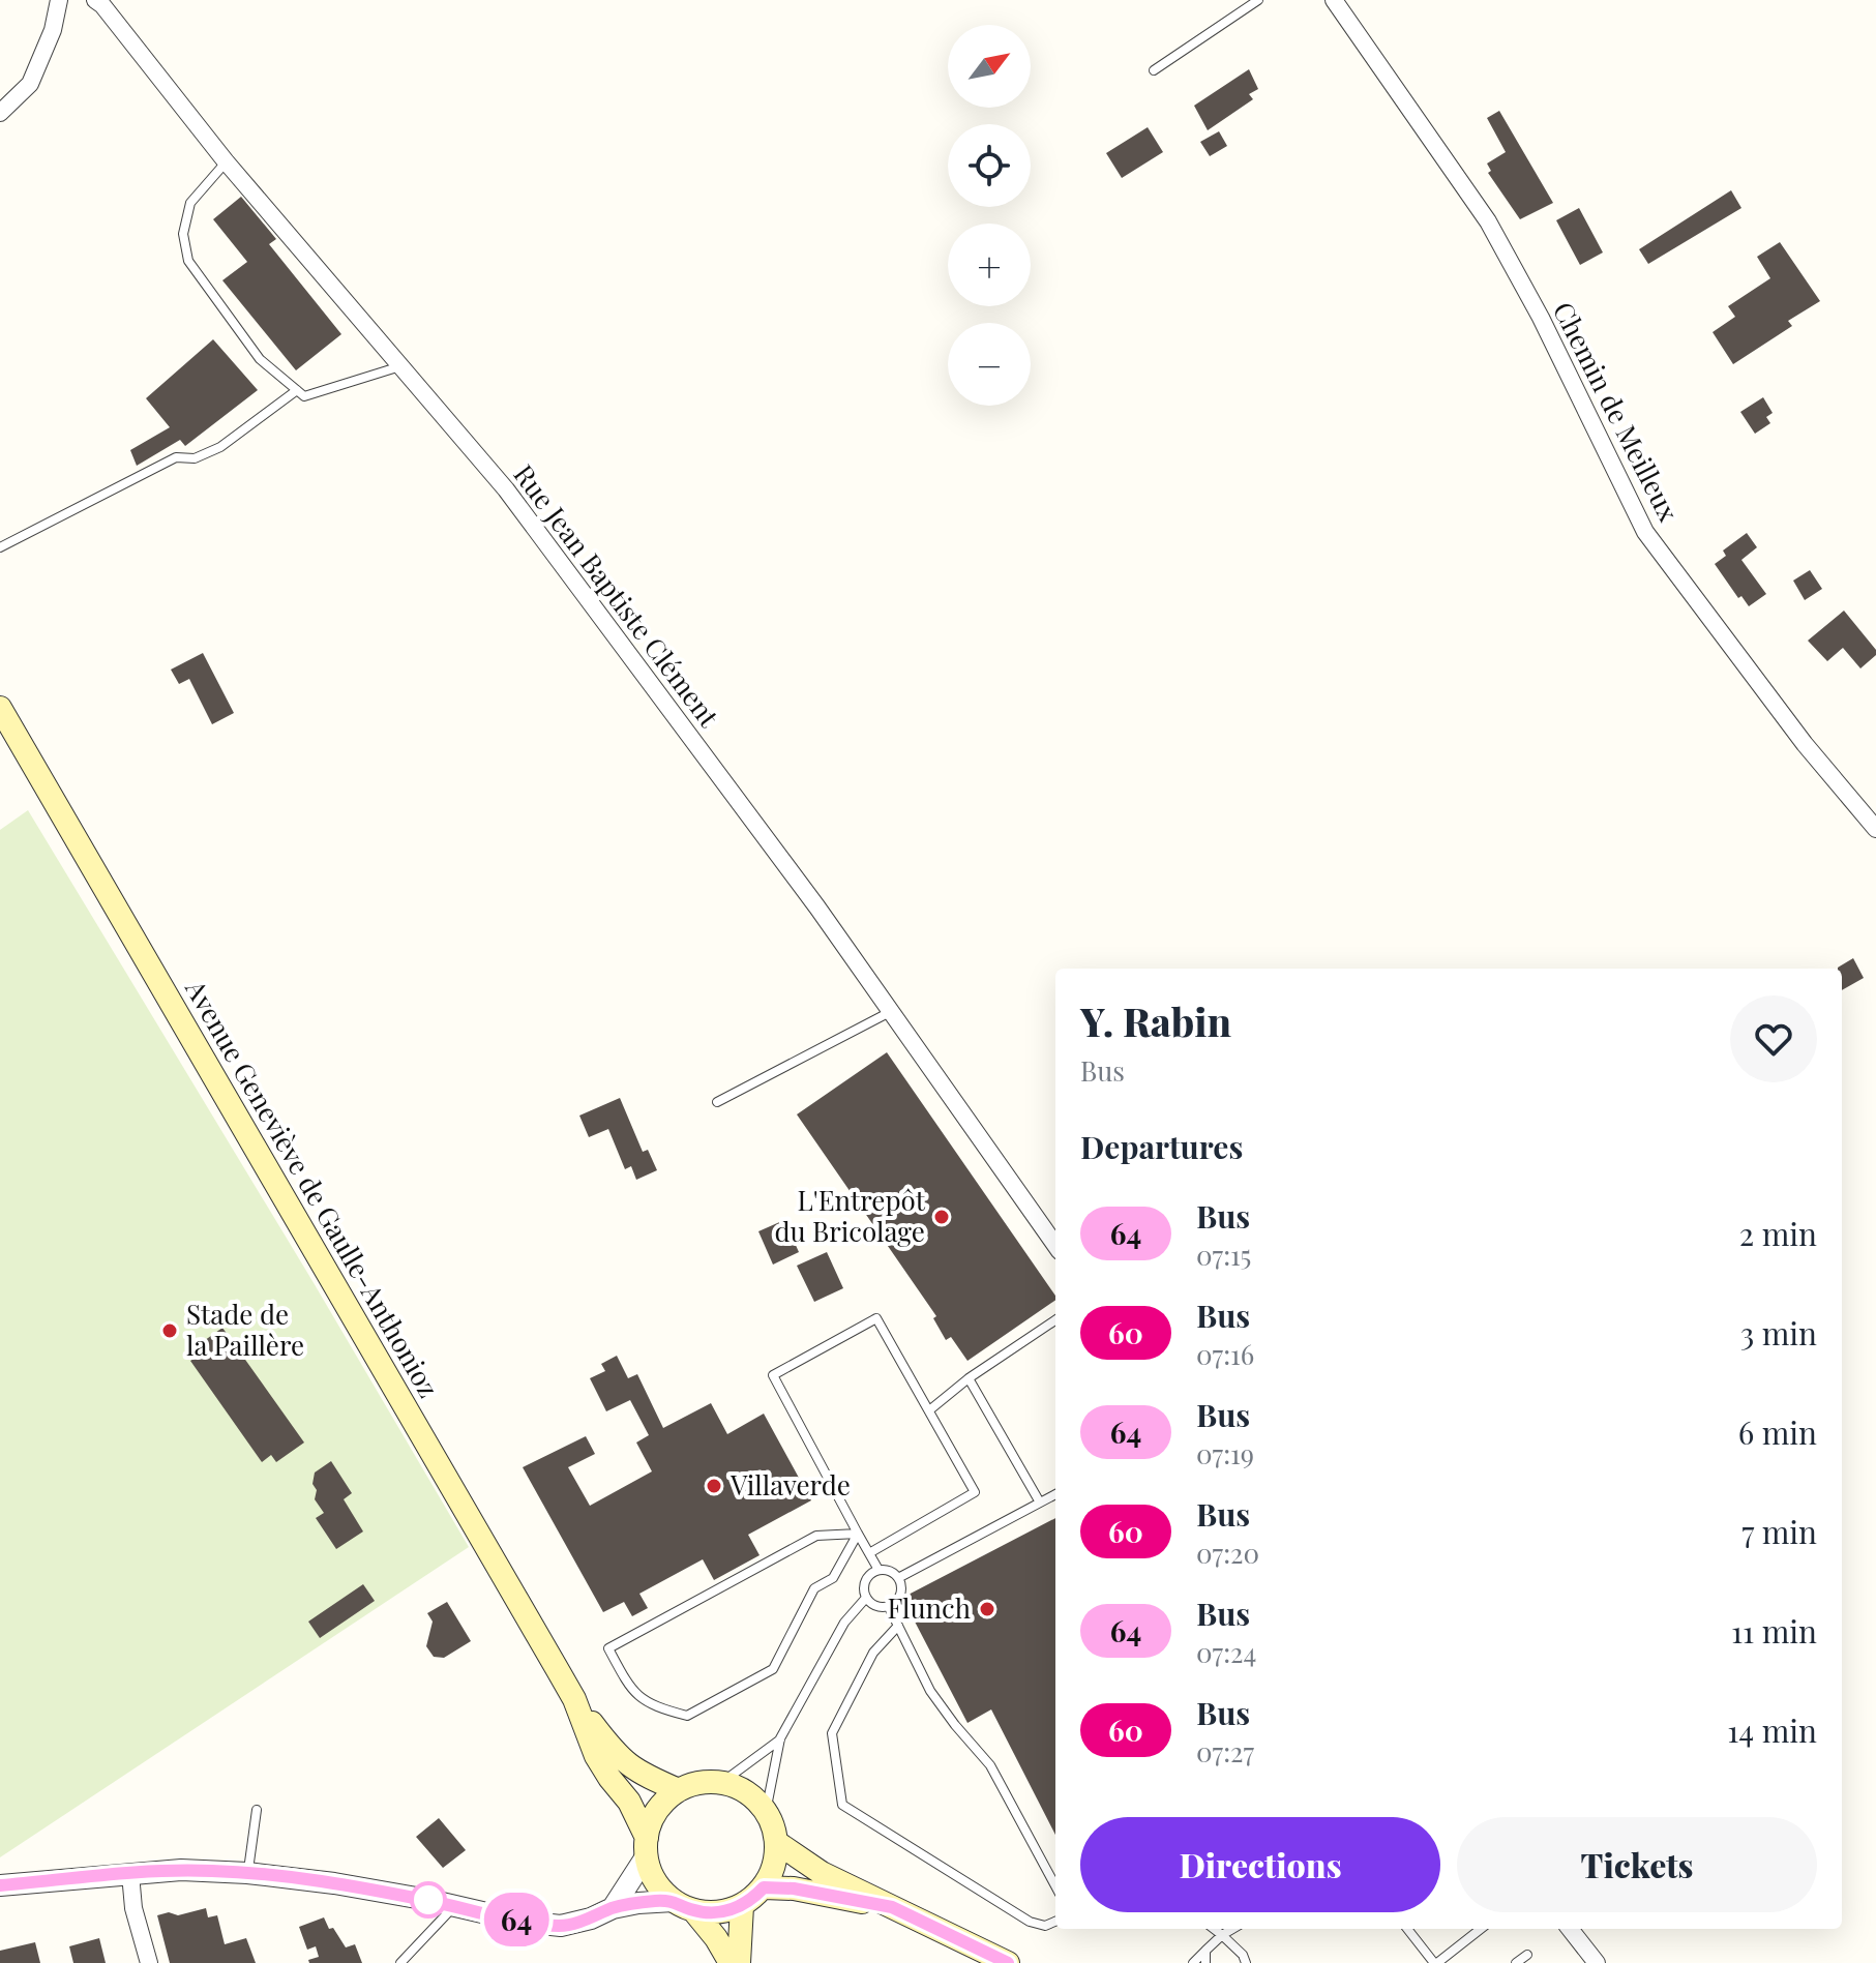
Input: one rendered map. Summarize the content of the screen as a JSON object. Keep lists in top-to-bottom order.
{
  "streets": {
    "main road": ["Avenue Geneviève de Gaulle-Anthonioz"],
    "street": ["Chemin de Meilleux", "Rue Jean Baptiste Clément"]
  },
  "places": [
    "L'Entrepôt du Bricolage",
    "Stade de la Paillère",
    "Villaverde",
    "Flunch"
  ],
  "lines": ["bus line 64"],
  "north": "top right",
  "page": {
    "on_map": "64",
    "map_buttons": ["+", "−"],
    "heading": [
      ["Y. Rabin", "Bus"],
      "Departures"
    ],
    "list": [
      {
        "mark": "64",
        "name": "Bus",
        "note": "07:15",
        "value": "2 min"
      },
      {
        "mark": "60",
        "name": "Bus",
        "note": "07:16",
        "value": "3 min"
      },
      {
        "mark": "64",
        "name": "Bus",
        "note": "07:19",
        "value": "6 min"
      },
      {
        "mark": "60",
        "name": "Bus",
        "note": "07:20",
        "value": "7 min"
      },
      {
        "mark": "64",
        "name": "Bus",
        "note": "07:24",
        "value": "11 min"
      },
      {
        "mark": "60",
        "name": "Bus",
        "note": "07:27",
        "value": "14 min"
      }
    ],
    "buttons": ["Directions", "Tickets"]
  }
}
